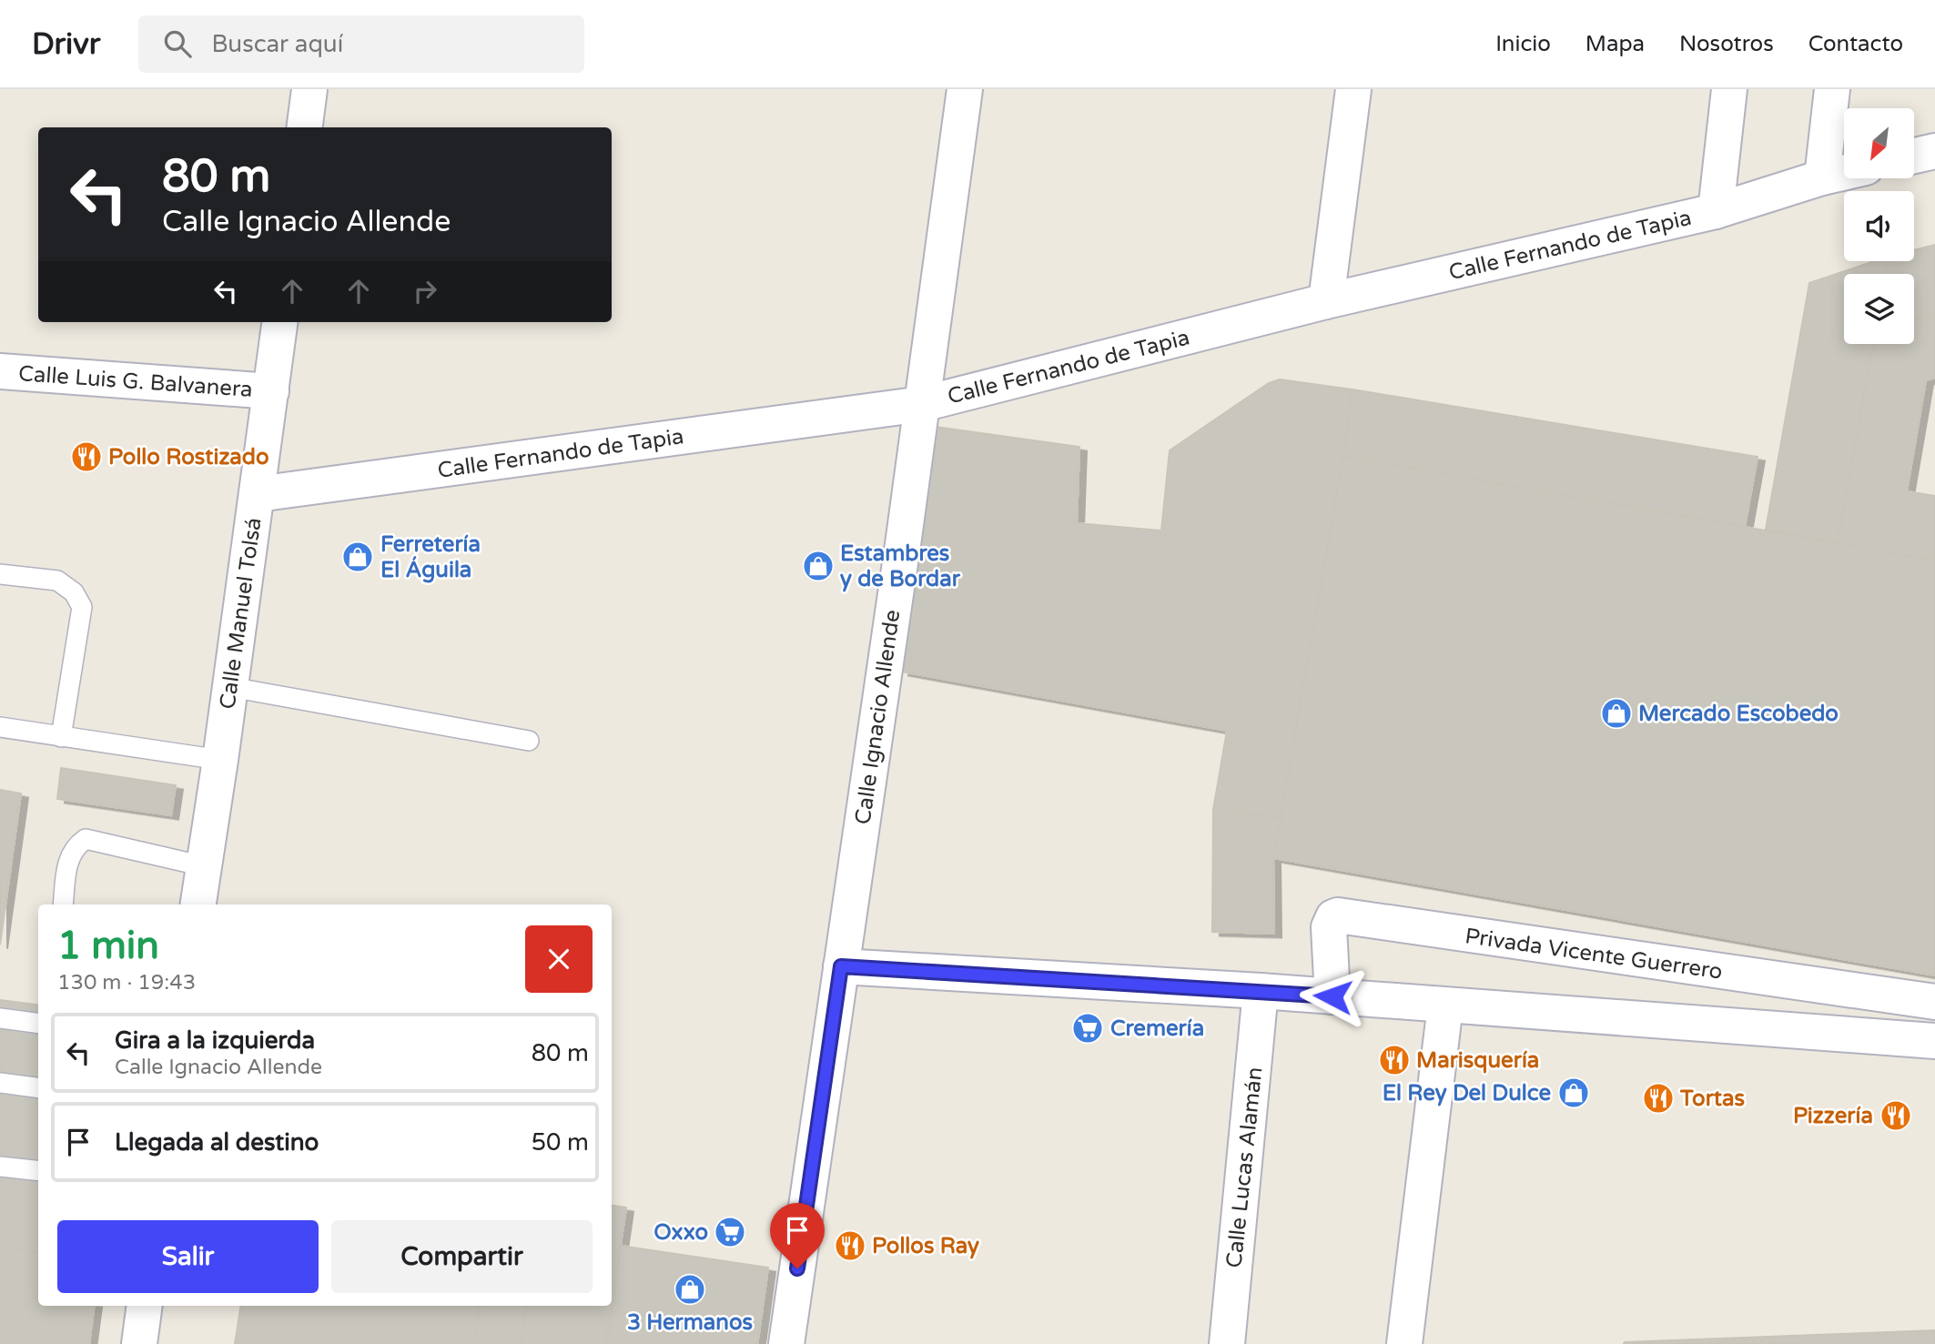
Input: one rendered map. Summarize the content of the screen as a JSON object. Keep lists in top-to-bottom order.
{
  "streets": {
    "street": [
      "Calle Fernando de Tapia",
      "Calle Luis G. Balvanera",
      "Calle Manuel Tolsá",
      "Calle Ignacio Allende",
      "Privada Vicente Guerrero",
      "Calle Lucas Alamán"
    ]
  },
  "crossings": [
    ["Calle Fernando de Tapia", "Calle Manuel Tolsá"],
    ["Calle Fernando de Tapia", "Calle Ignacio Allende"],
    ["Calle Luis G. Balvanera", "Calle Manuel Tolsá"]
  ],
  "places": {
    "restaurant": [
      "Pollo Rostizado",
      "Marisquería",
      "Tortas",
      "Pizzería",
      "Pollos Ray"
    ],
    "shop": [
      "Ferretería El Águila",
      "Estambres y de Bordar",
      "Mercado Escobedo",
      "El Rey Del Dulce",
      "3 Hermanos"
    ],
    "supermarket": ["Cremería", "Oxxo"]
  },
  "north": "bottom left",
  "page": {
    "header": "Drivr",
    "search": "Buscar aquí",
    "nav": [
      "Inicio",
      "Mapa",
      "Nosotros",
      "Contacto"
    ],
    "turn": ["80 m", "Calle Ignacio Allende"],
    "heading": ["1 min", "130 m · 19:43"],
    "list": [
      {
        "name": "Gira a la izquierda",
        "note": "Calle Ignacio Allende",
        "value": "80 m"
      },
      {
        "name": "Llegada al destino",
        "value": "50 m"
      }
    ],
    "buttons": ["Salir", "Compartir"]
  }
}
